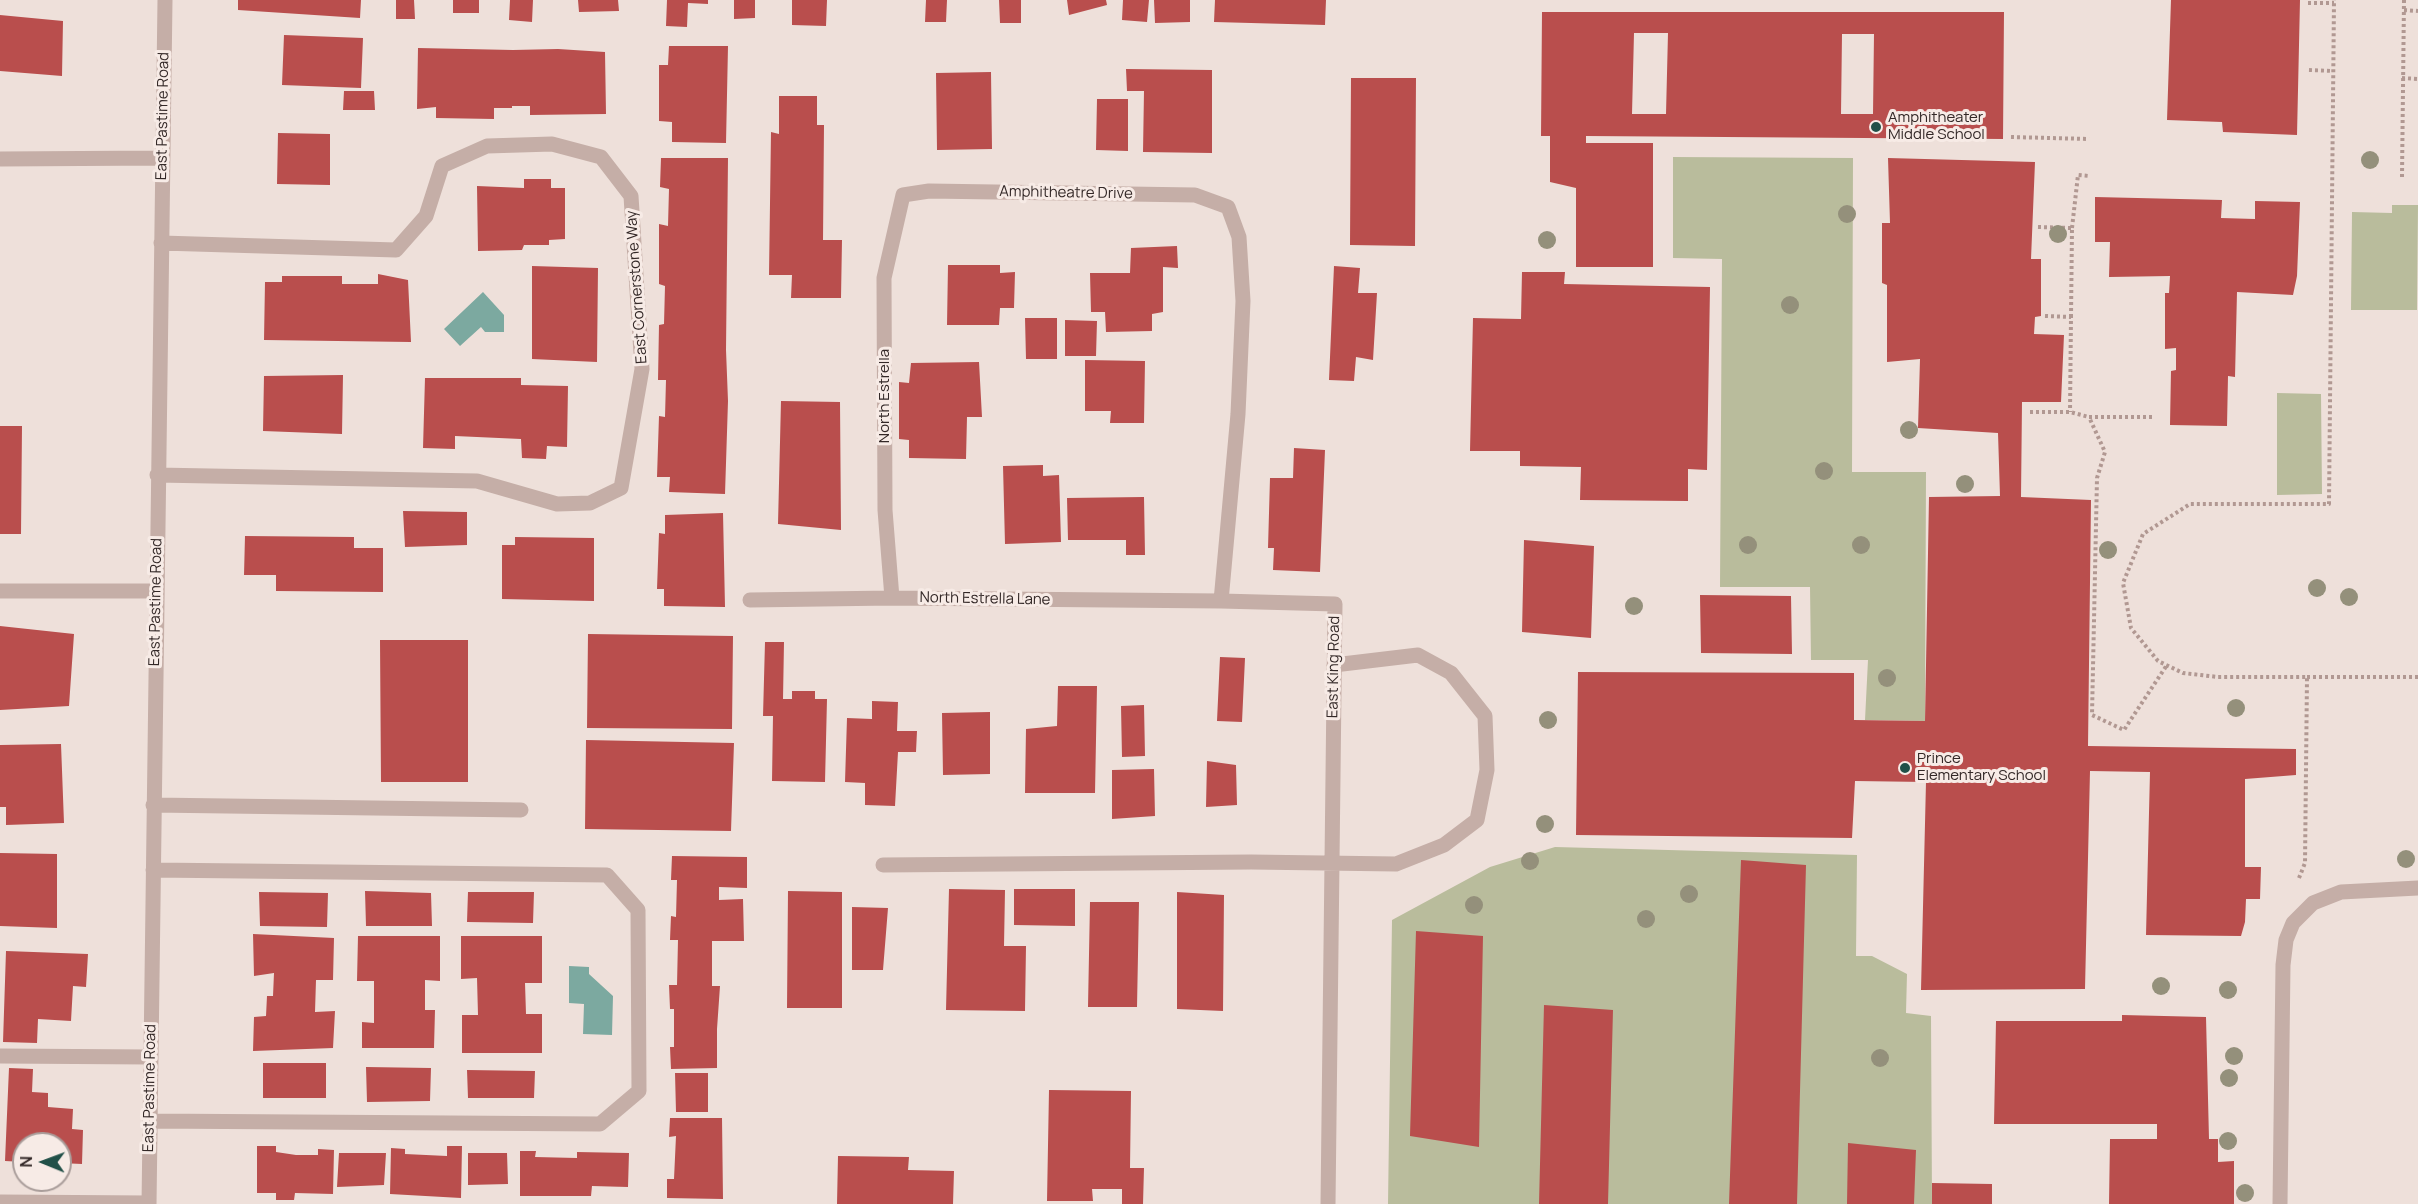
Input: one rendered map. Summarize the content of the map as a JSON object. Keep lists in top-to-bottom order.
{
  "streets": {
    "street": [
      "East Pastime Road",
      "Amphitheatre Drive",
      "East Cornerstone Way",
      "North Estrella",
      "North Estrella Lane",
      "East King Road"
    ]
  },
  "crossings": [
    ["East Pastime Road", "East Cornerstone Way"],
    ["Amphitheatre Drive", "North Estrella"],
    ["Amphitheatre Drive", "North Estrella Lane"],
    ["Amphitheatre Drive", "East King Road"],
    ["North Estrella", "North Estrella Lane"],
    ["North Estrella Lane", "East King Road"]
  ],
  "places": ["Amphitheater Middle School", "Prince Elementary School"],
  "north": "left"
}
